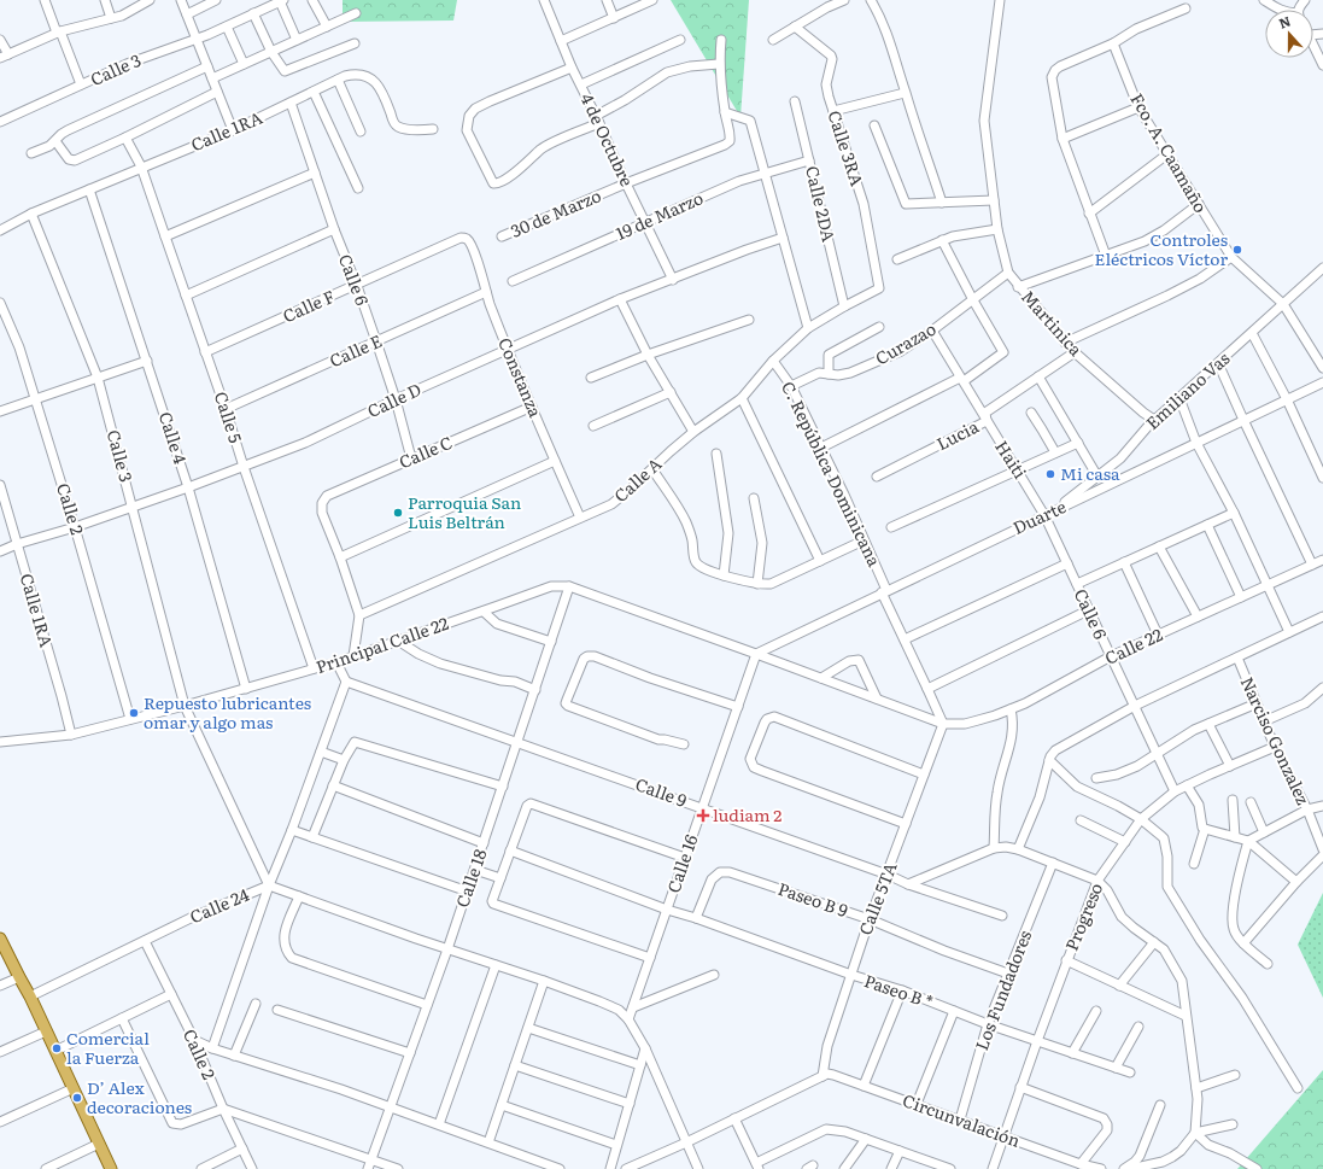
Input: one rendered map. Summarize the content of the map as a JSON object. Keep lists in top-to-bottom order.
{
  "streets": {
    "street": [
      "Calle 3",
      "Calle 1RA",
      "4 de Octubre",
      "Calle 3RA",
      "Fco. A. Caamaño",
      "Calle 2DA",
      "30 de Marzo",
      "19 de Marzo",
      "Calle 6",
      "Calle F",
      "Martinica",
      "Curazao",
      "Calle E",
      "Constanza",
      "Emiliano Vas",
      "Calle D",
      "Calle 5",
      "Lucia",
      "Calle 4",
      "Calle C",
      "Haiti",
      "C. República Dominicana",
      "Calle A",
      "Calle 2",
      "Duarte",
      "Principal Calle 22",
      "Calle 22",
      "Narciso Gonzalez",
      "Calle 9",
      "Calle 16",
      "Calle 18",
      "Calle 5TA",
      "Paseo B 9",
      "Calle 24",
      "Progreso",
      "Los Fundadores",
      "Paseo B *",
      "Circunvalación"
    ]
  },
  "crossings": [
    ["Calle 3", "Calle 1RA"],
    ["Calle 3", "Calle D"],
    ["Calle 3", "Principal Calle 22"],
    ["Calle 3", "Calle 24"],
    ["Calle 1RA", "Calle 6"],
    ["Calle 1RA", "Calle D"],
    ["Calle 1RA", "Calle 5"],
    ["Calle 1RA", "Calle 4"],
    ["Calle 1RA", "Principal Calle 22"],
    ["4 de Octubre", "30 de Marzo"],
    ["4 de Octubre", "19 de Marzo"],
    ["4 de Octubre", "Calle D"],
    ["Calle 3RA", "Calle A"],
    ["Fco. A. Caamaño", "Emiliano Vas"],
    ["Calle 2DA", "19 de Marzo"],
    ["Calle 2DA", "Calle A"],
    ["Calle 6", "Calle F"],
    ["Calle 6", "Calle E"],
    ["Calle 6", "Emiliano Vas"],
    ["Calle 6", "Calle D"],
    ["Calle 6", "Calle C"],
    ["Calle 6", "Haiti"],
    ["Calle 6", "Duarte"],
    ["Calle 6", "Calle 22"],
    ["Calle 6", "Progreso"],
    ["Calle F", "Constanza"],
    ["Calle F", "Calle 5"],
    ["Martinica", "Curazao"],
    ["Martinica", "Emiliano Vas"],
    ["Martinica", "Lucia"],
    ["Curazao", "Haiti"],
    ["Curazao", "C. República Dominicana"],
    ["Calle E", "Constanza"],
    ["Calle E", "Calle 5"],
    ["Constanza", "Calle D"],
    ["Constanza", "Calle C"],
    ["Constanza", "Calle A"],
    ["Emiliano Vas", "Haiti"],
    ["Emiliano Vas", "Duarte"],
    ["Calle D", "Calle 5"],
    ["Calle D", "Calle 4"],
    ["Calle D", "Calle 2"],
    ["Calle 5", "Principal Calle 22"],
    ["Lucia", "Haiti"],
    ["Calle 4", "Principal Calle 22"],
    ["Haiti", "Duarte"],
    ["C. República Dominicana", "Calle A"],
    ["C. República Dominicana", "Duarte"],
    ["C. República Dominicana", "Principal Calle 22"],
    ["C. República Dominicana", "Calle 22"],
    ["C. República Dominicana", "Calle 5TA"],
    ["Calle 2", "Principal Calle 22"],
    ["Calle 2", "Calle 24"],
    ["Duarte", "Principal Calle 22"],
    ["Duarte", "Calle 16"],
    ["Principal Calle 22", "Calle 22"],
    ["Principal Calle 22", "Calle 16"],
    ["Principal Calle 22", "Calle 18"],
    ["Principal Calle 22", "Calle 5TA"],
    ["Calle 22", "Calle 5TA"],
    ["Narciso Gonzalez", "Progreso"],
    ["Calle 9", "Calle 16"],
    ["Calle 9", "Calle 18"],
    ["Calle 9", "Calle 5TA"],
    ["Calle 16", "Calle 24"],
    ["Calle 16", "Paseo B *"],
    ["Calle 18", "Calle 24"],
    ["Calle 5TA", "Paseo B 9"],
    ["Calle 5TA", "Paseo B *"],
    ["Calle 5TA", "Circunvalación"],
    ["Paseo B 9", "Los Fundadores"],
    ["Paseo B 9", "Paseo B *"],
    ["Progreso", "Paseo B *"],
    ["Progreso", "Circunvalación"],
    ["Los Fundadores", "Paseo B *"],
    ["Los Fundadores", "Circunvalación"]
  ],
  "places": {
    "other": [
      "Controles Eléctricos Víctor",
      "Mi casa",
      "Parroquia San Luis Beltrán",
      "Repuesto lubricantes omar y algo mas",
      "Comercial la Fuerza",
      "D’ Alex decoraciones"
    ],
    "health": ["ludiam 2"]
  },
  "north": "top"
}
